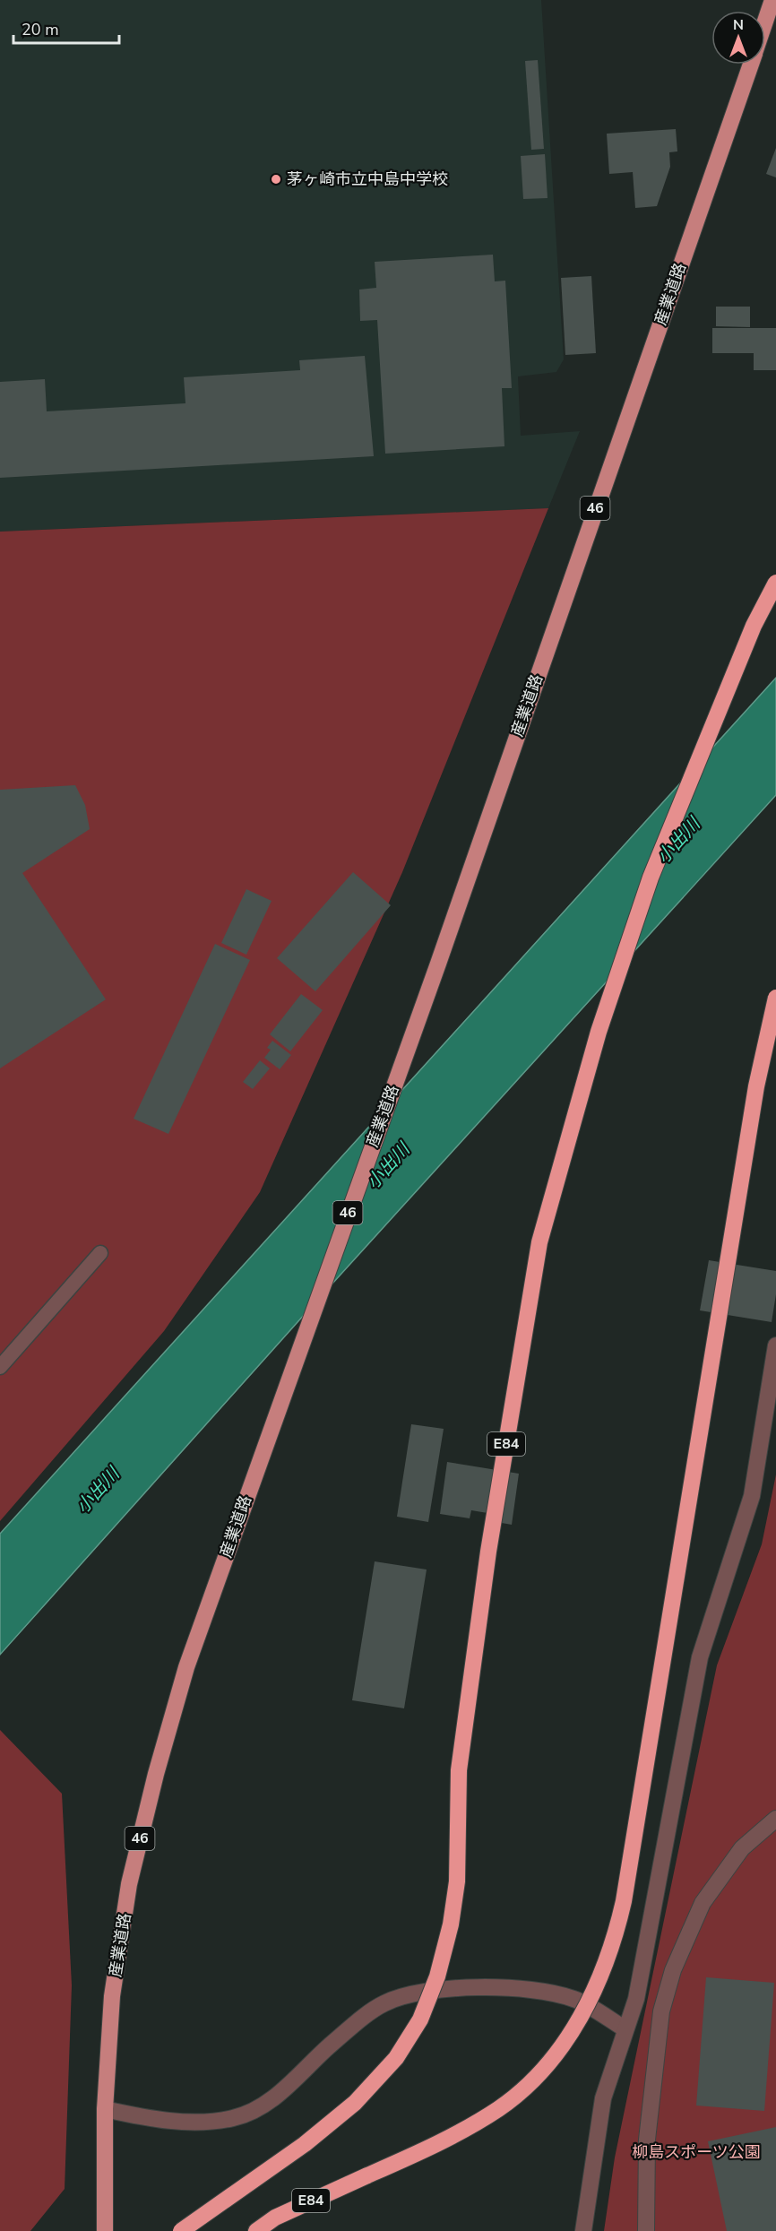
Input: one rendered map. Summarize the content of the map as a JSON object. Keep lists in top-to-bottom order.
{
  "streets": {
    "highway": ["E84"],
    "main road": ["産業道路", "46"]
  },
  "water": ["小出川"],
  "parks": ["柳島スポーツ公園"],
  "places": ["茅ヶ崎市立中島中学校"],
  "scale_bar": "20 m",
  "north": "top"
}
